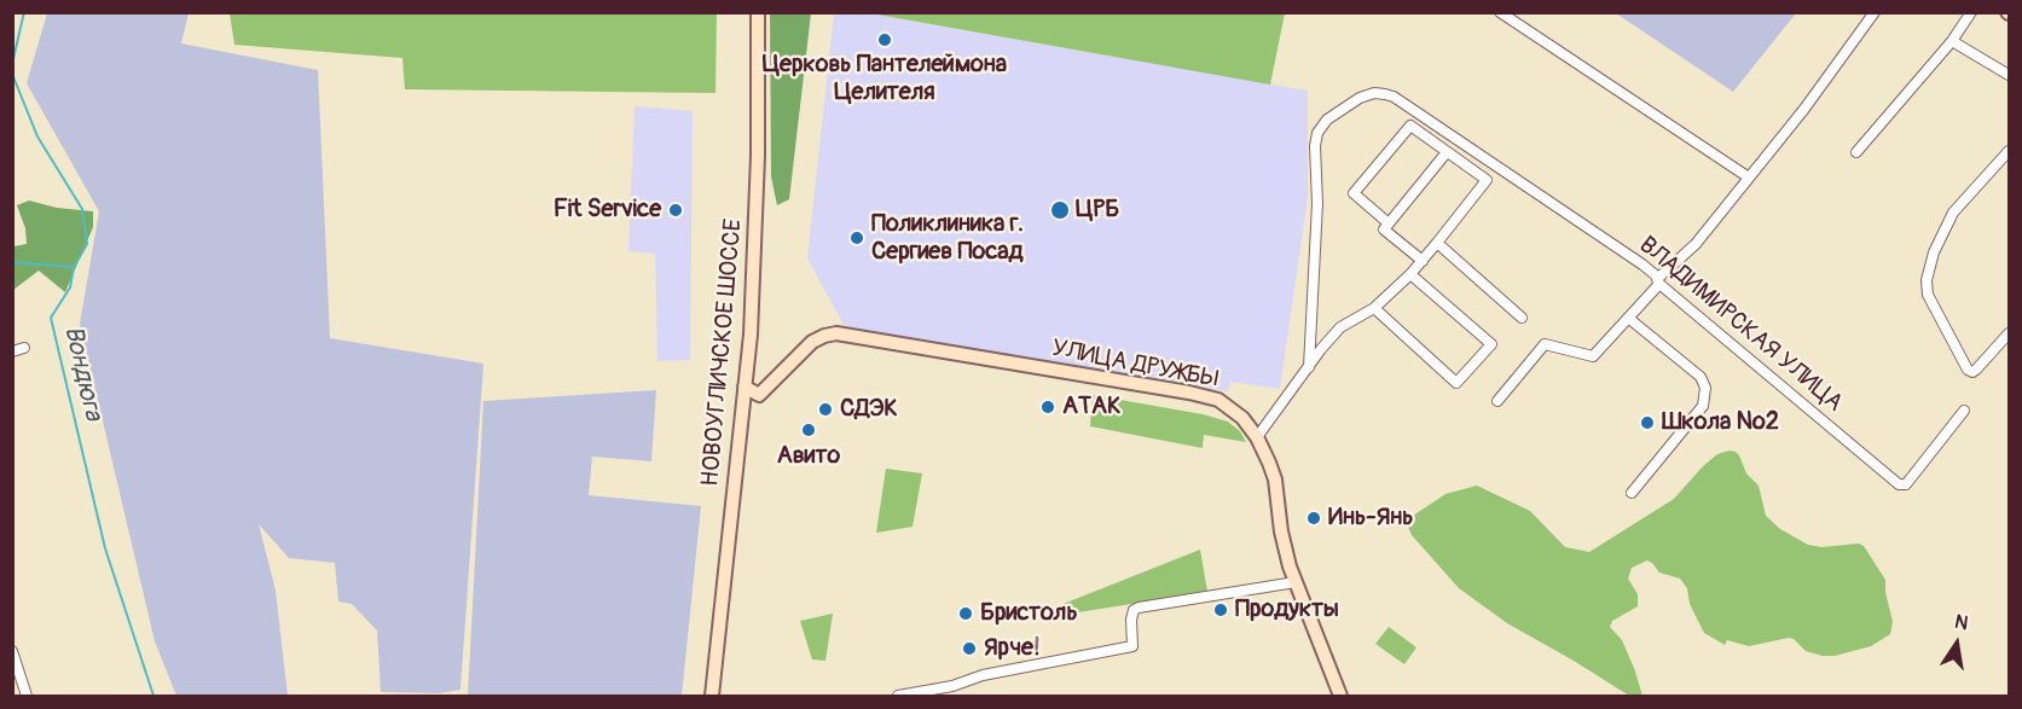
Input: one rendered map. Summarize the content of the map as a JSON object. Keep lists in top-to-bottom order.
{
  "streets": {
    "street": ["ВЛАДИМИРСКАЯ УЛИЦА", "НОВОУГЛИЧСКОЕ ШОССЕ", "УЛИЦА ДРУЖБЫ"]
  },
  "crossings": [
    ["НОВОУГЛИЧСКОЕ ШОССЕ", "УЛИЦА ДРУЖБЫ"]
  ],
  "water": ["Вондюга"],
  "places": [
    "Церковь Пантелеймона Целителя",
    "Fit Service",
    "ЦРБ",
    "Поликлиника г. Сергиев Посад",
    "АТАК",
    "СДЭК",
    "Школа №2",
    "Авито",
    "Инь-Янь",
    "Продукты",
    "Бристоль",
    "Ярче!"
  ],
  "north": "top"
}
